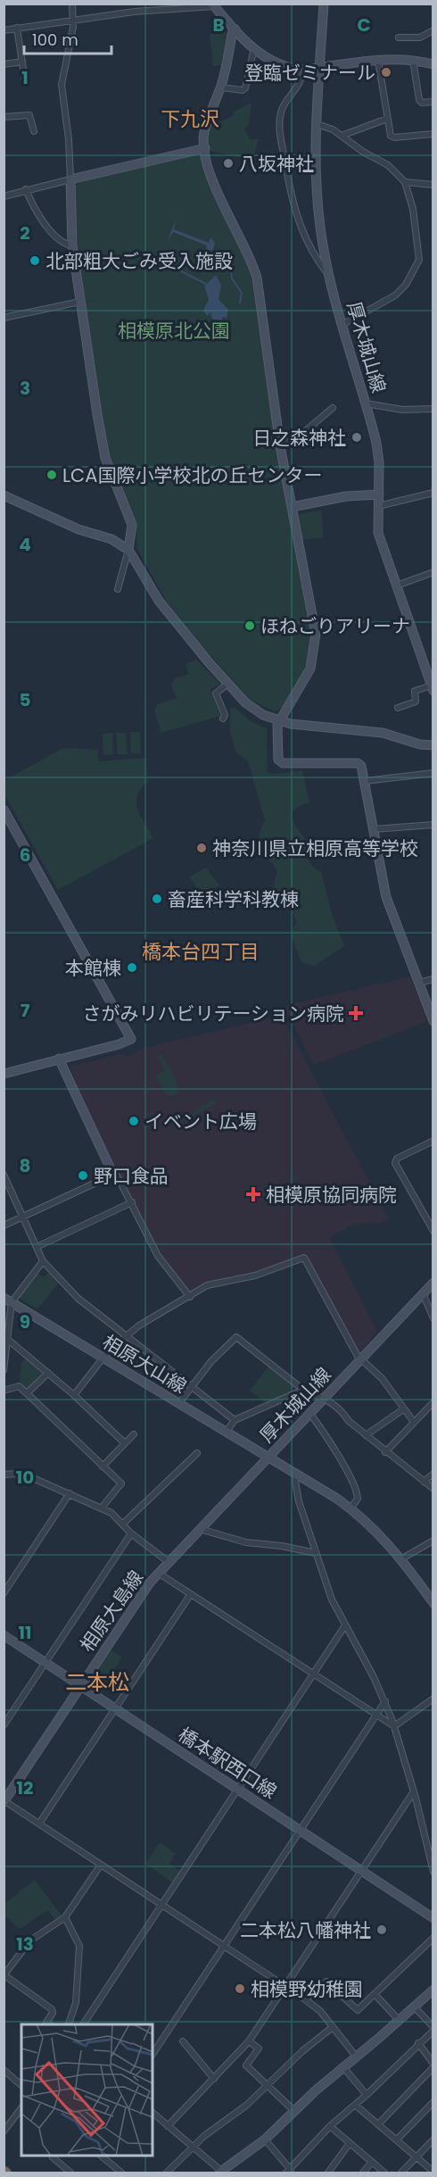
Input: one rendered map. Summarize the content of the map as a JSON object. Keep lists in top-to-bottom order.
{
  "streets": {
    "street": [
      "厚木城山線",
      "相原大山線",
      "相原大島線",
      "橋本駅西口線"
    ]
  },
  "crossings": [
    ["厚木城山線", "相原大山線"],
    ["厚木城山線", "相原大島線"],
    ["相原大山線", "相原大島線"],
    ["相原大島線", "橋本駅西口線"]
  ],
  "districts": ["下九沢", "橋本台四丁目", "二本松"],
  "parks": ["相模原北公園"],
  "places": {
    "other": [
      "登臨ゼミナール",
      "八坂神社",
      "北部粗大ごみ受入施設",
      "日之森神社",
      "LCA国際小学校北の丘センター",
      "ほねごりアリーナ",
      "神奈川県立相原高等学校",
      "畜産科学科教棟",
      "本館棟",
      "イベント広場",
      "野口食品",
      "二本松八幡神社",
      "相模野幼稚園"
    ],
    "health": ["さがみリハビリテーション病院", "相模原協同病院"]
  },
  "scale_bar": "100 m",
  "grid": {
    "columns": ["B", "C"],
    "rows": [
      "1",
      "2",
      "3",
      "4",
      "5",
      "6",
      "7",
      "8",
      "9",
      "10",
      "11",
      "12",
      "13"
    ]
  }
}
